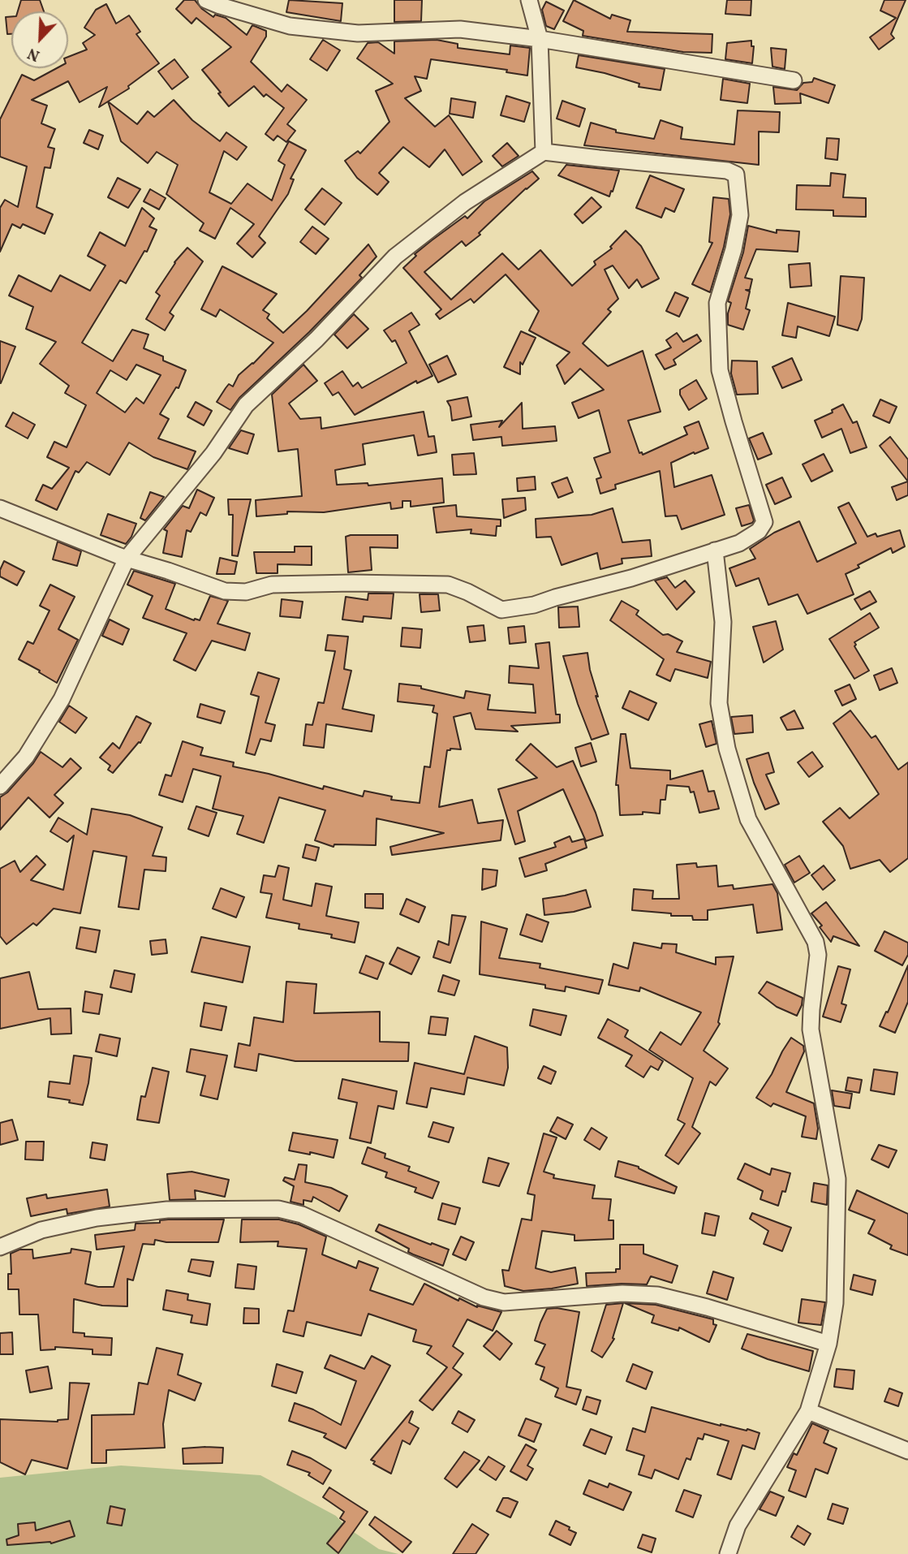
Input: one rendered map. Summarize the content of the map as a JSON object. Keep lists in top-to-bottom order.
{
  "north": "bottom left"
}
